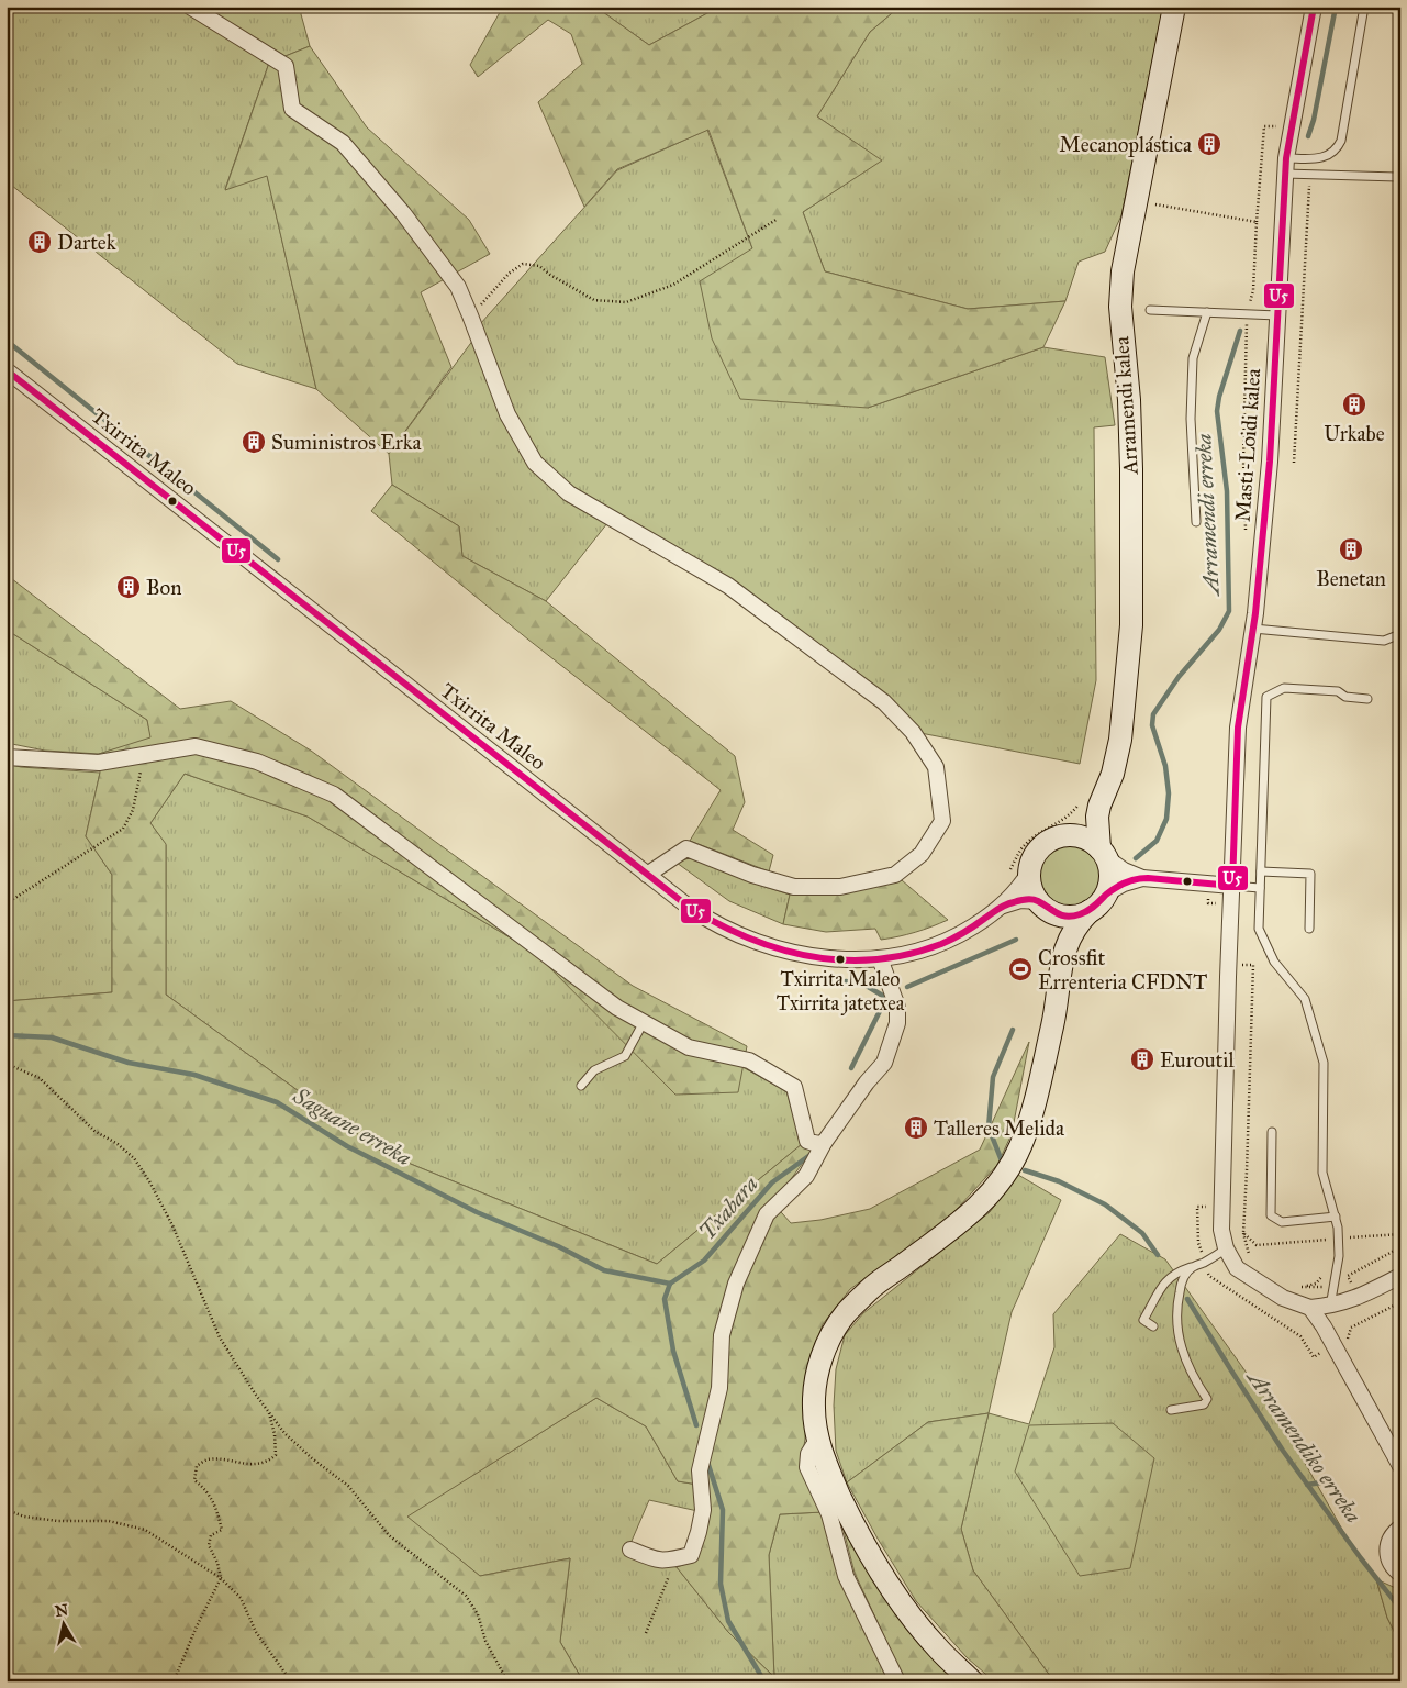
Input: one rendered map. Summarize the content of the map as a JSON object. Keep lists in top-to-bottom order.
{
  "streets": {
    "street": ["Arramendi kalea", "Masti-Loidi kalea", "Txirrita Maleo"]
  },
  "water": [
    "Arramendi erreka",
    "Saguane erreka",
    "Txabara",
    "Arramendiko erreka"
  ],
  "places": {
    "building": [
      "Mecanoplástica",
      "Dartek",
      "Urkabe",
      "Suministros Erka",
      "Benetan",
      "Bon",
      "Euroutil",
      "Talleres Melida"
    ],
    "other": ["Txirrita Maleo Txirrita jatetxea"],
    "sports": ["Crossfit Errenteria CFDNT"]
  },
  "lines": ["transit line U5"],
  "north": "top"
}
